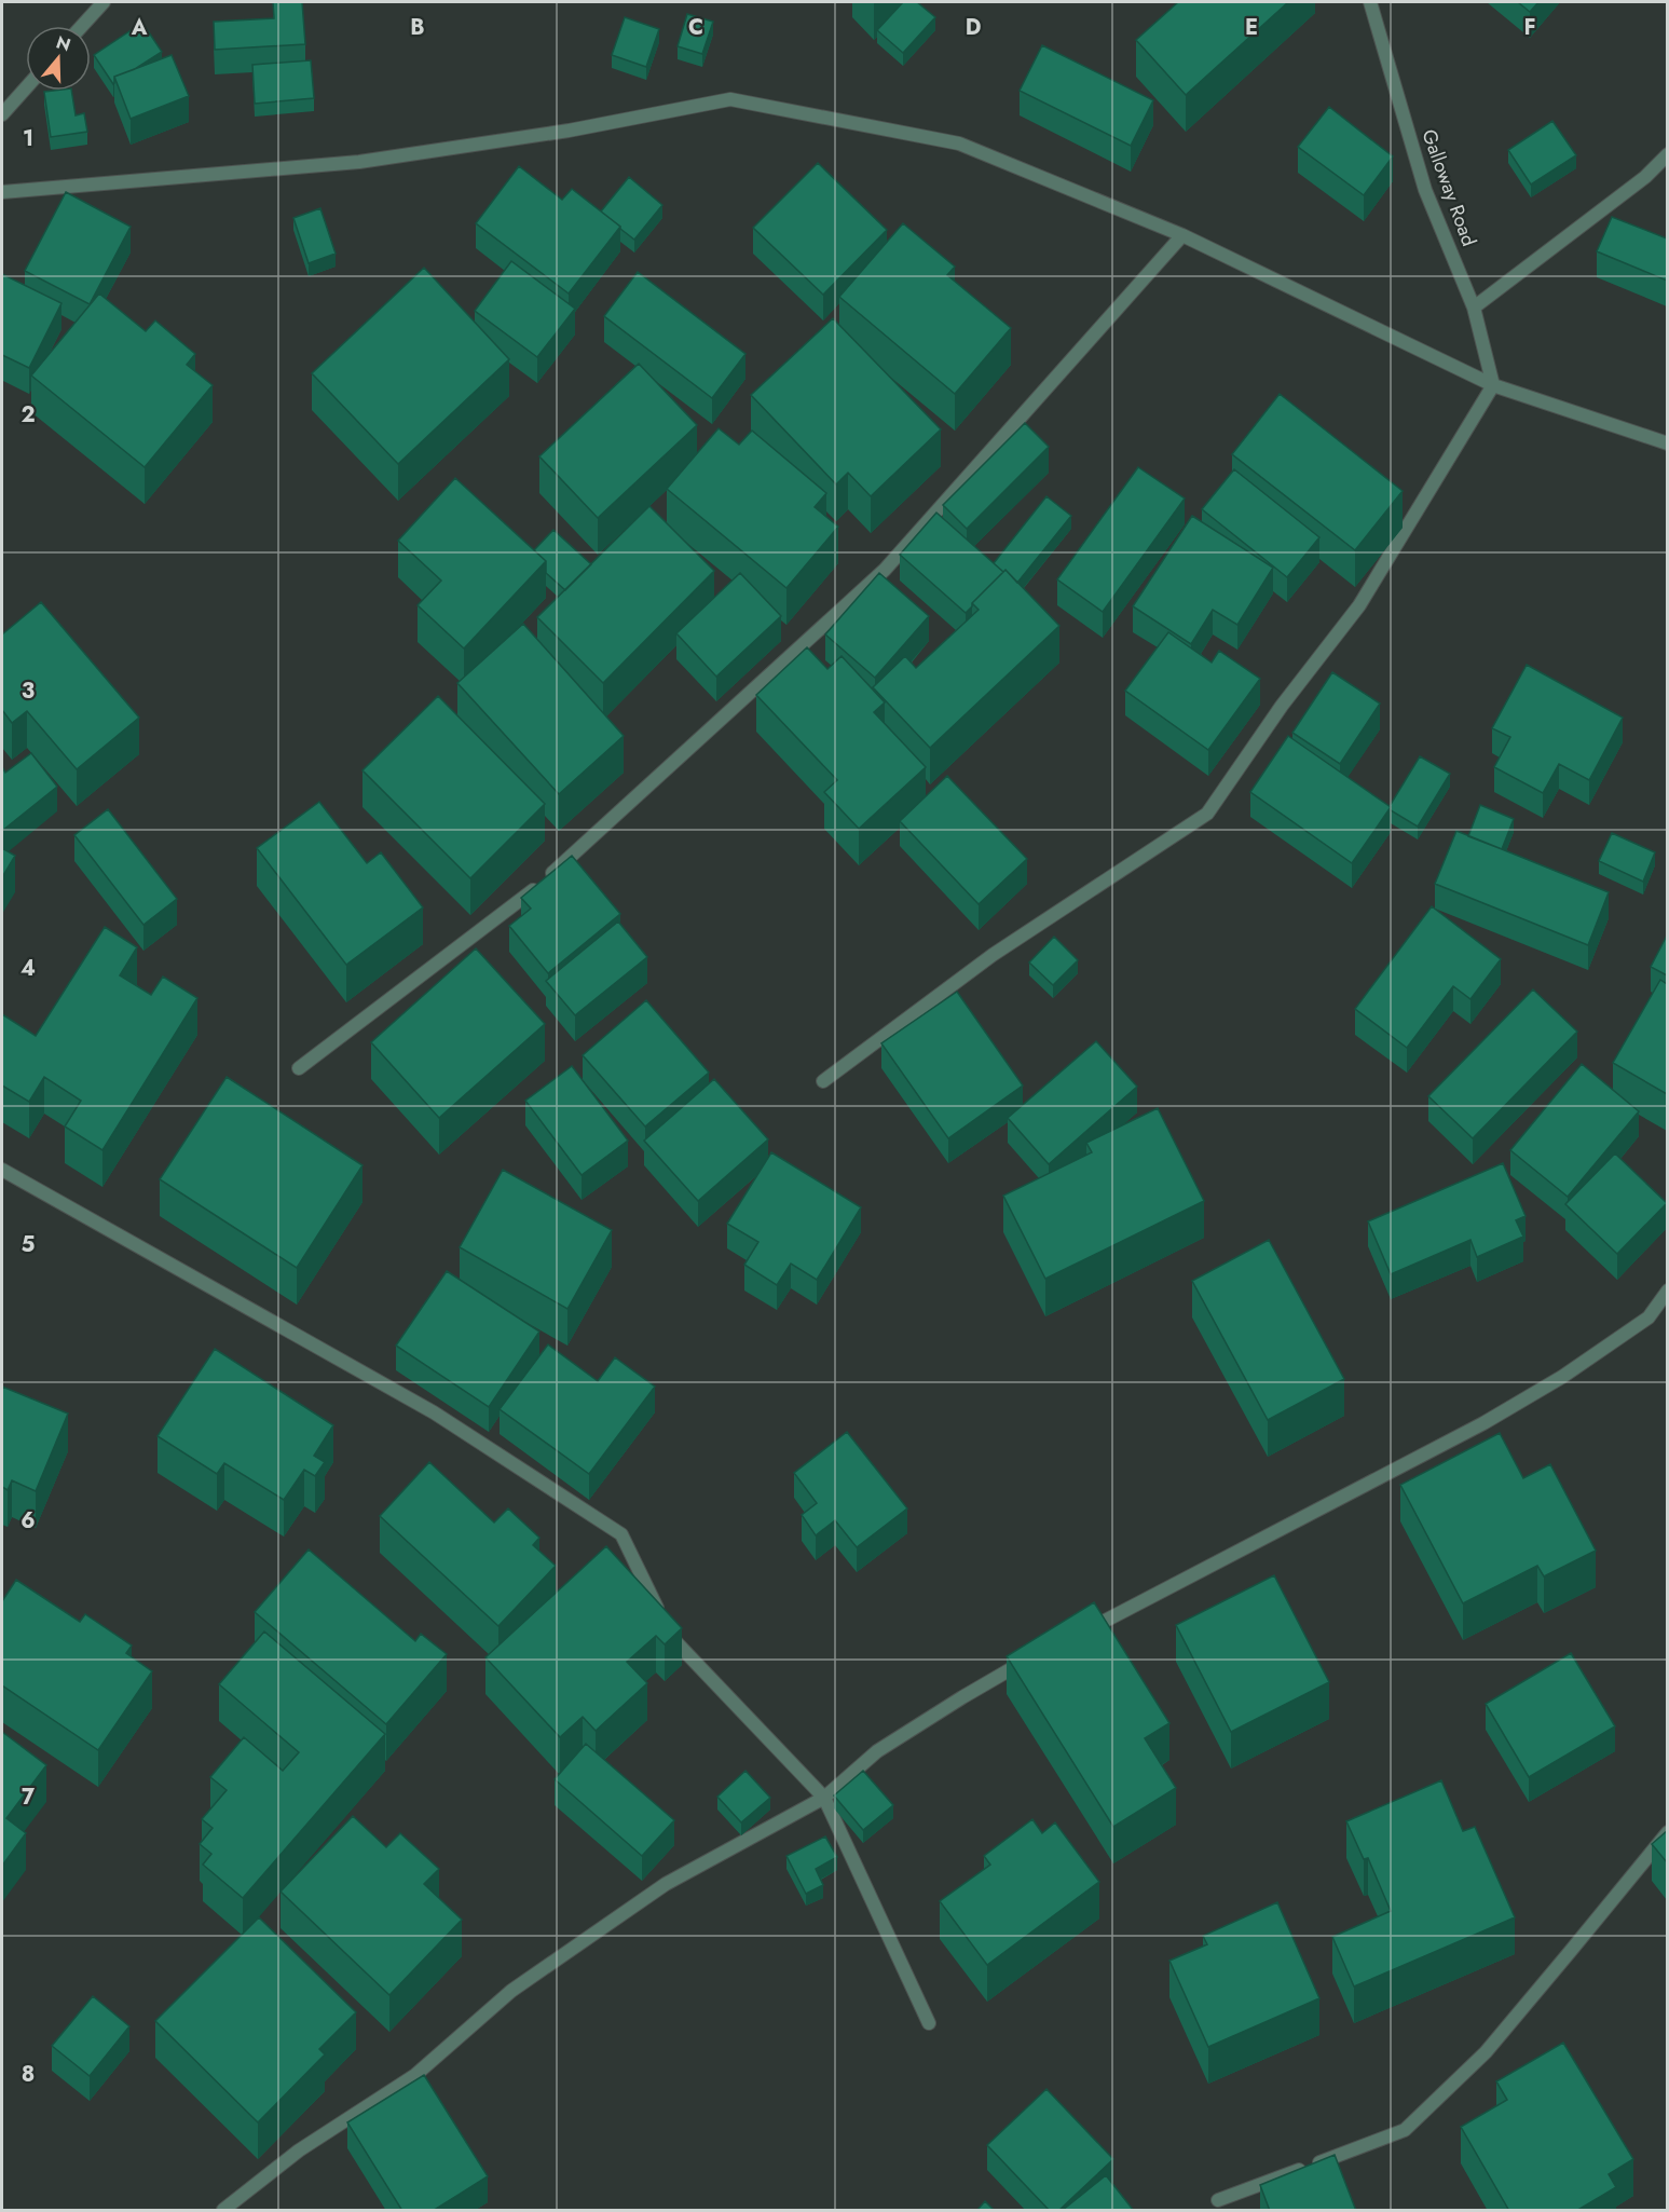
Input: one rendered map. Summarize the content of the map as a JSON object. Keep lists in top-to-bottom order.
{
  "streets": {
    "street": ["Galloway Road"]
  },
  "north": "top",
  "grid": {
    "columns": [
      "A",
      "B",
      "C",
      "D",
      "E",
      "F"
    ],
    "rows": [
      "1",
      "2",
      "3",
      "4",
      "5",
      "6",
      "7",
      "8"
    ]
  }
}
